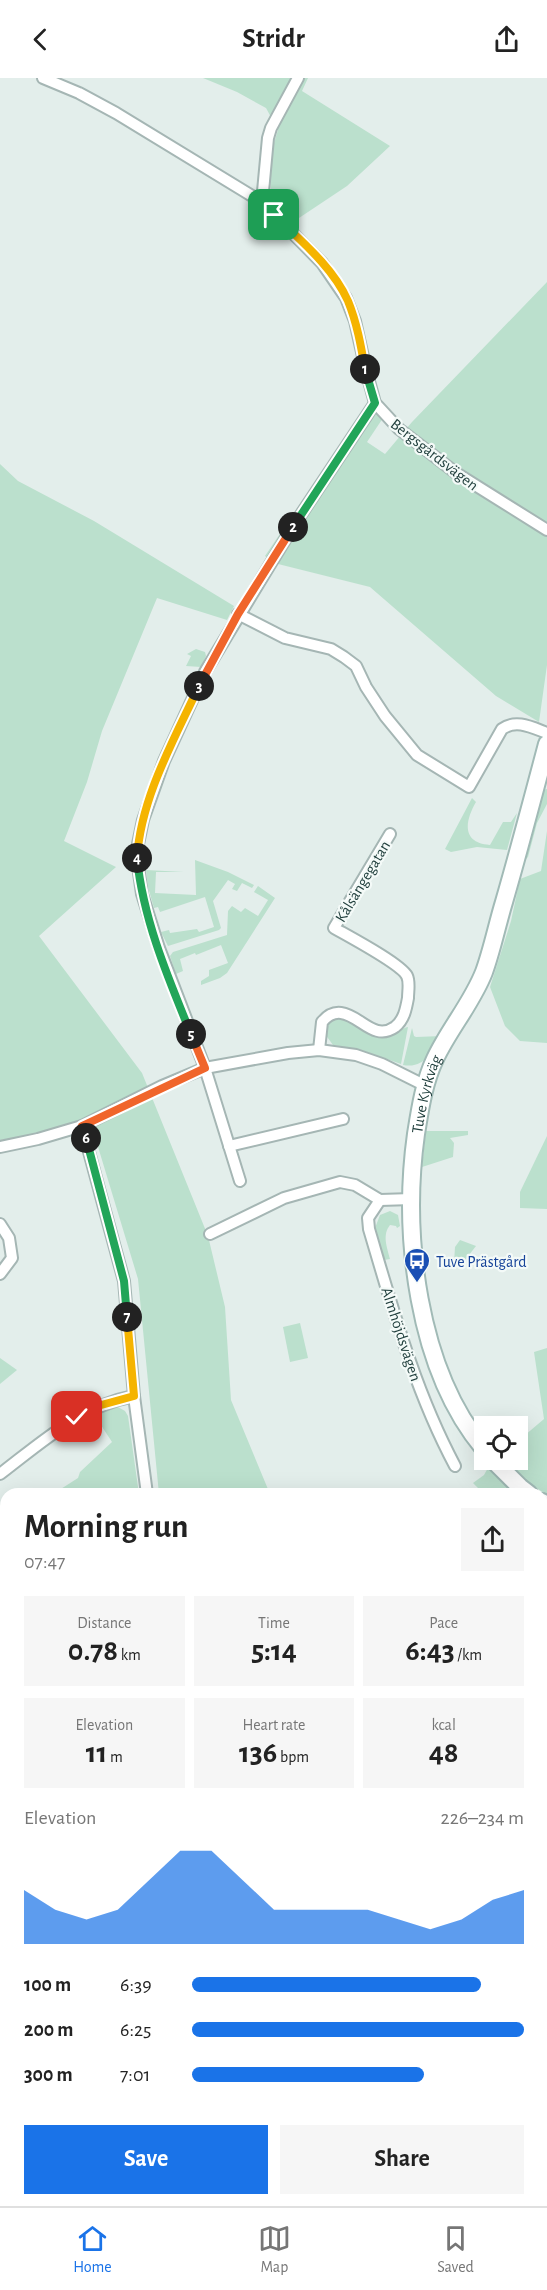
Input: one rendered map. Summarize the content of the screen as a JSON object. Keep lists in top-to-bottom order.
{
  "streets": {
    "street": [
      "Bergsgårdsvägen",
      "Kålsängegatan",
      "Tuve Kyrkväg",
      "Almhöjdsvägen"
    ]
  },
  "places": {
    "bus stop": ["Tuve Prästgård"]
  },
  "page": {
    "header": "Stridr",
    "pins": [
      "1",
      "2",
      "3",
      "4",
      "5",
      "6",
      "7"
    ],
    "heading": ["Morning run", "07:47"],
    "stats": [
      ["Distance", "0.78 km"],
      ["Time", "5:14"],
      ["Pace", "6:43 /km"],
      ["Elevation", "11 m"],
      ["Heart rate", "136 bpm"],
      ["kcal", "48"]
    ],
    "chart": ["Elevation", "226–234 m"],
    "list": [
      {
        "name": "100 m",
        "note": "6:39"
      },
      {
        "name": "200 m",
        "note": "6:25"
      },
      {
        "name": "300 m",
        "note": "7:01"
      }
    ],
    "buttons": ["Save", "Share"],
    "tabs": ["Home", "Map", "Saved"]
  }
}
